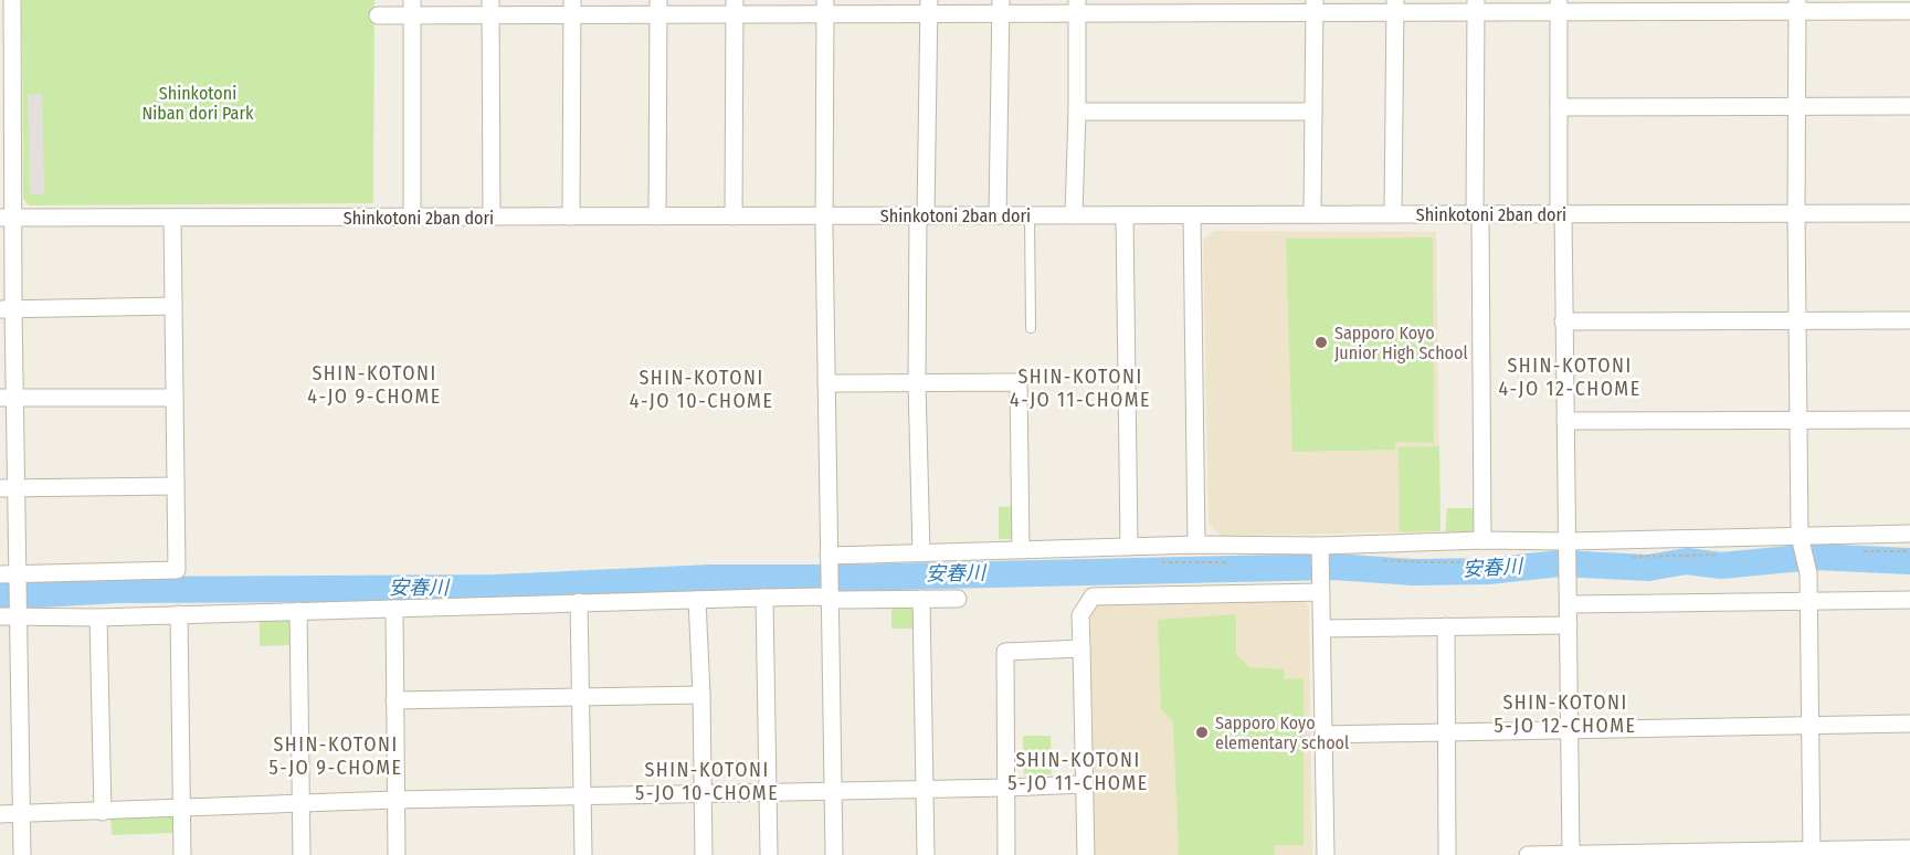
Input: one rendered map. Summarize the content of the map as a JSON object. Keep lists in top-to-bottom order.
{
  "streets": {
    "street": ["Shinkotoni 2ban dori"]
  },
  "districts": [
    "SHIN-KOTONI 4-JO 12-CHOME",
    "SHIN-KOTONI 4-JO 9-CHOME",
    "SHIN-KOTONI 4-JO 11-CHOME",
    "SHIN-KOTONI 4-JO 10-CHOME",
    "SHIN-KOTONI 5-JO 12-CHOME",
    "SHIN-KOTONI 5-JO 9-CHOME",
    "SHIN-KOTONI 5-JO 11-CHOME",
    "SHIN-KOTONI 5-JO 10-CHOME"
  ],
  "water": ["安春川"],
  "parks": ["Shinkotoni Niban dori Park"],
  "places": ["Sapporo Koyo Junior High School", "Sapporo Koyo elementary school"]
}
